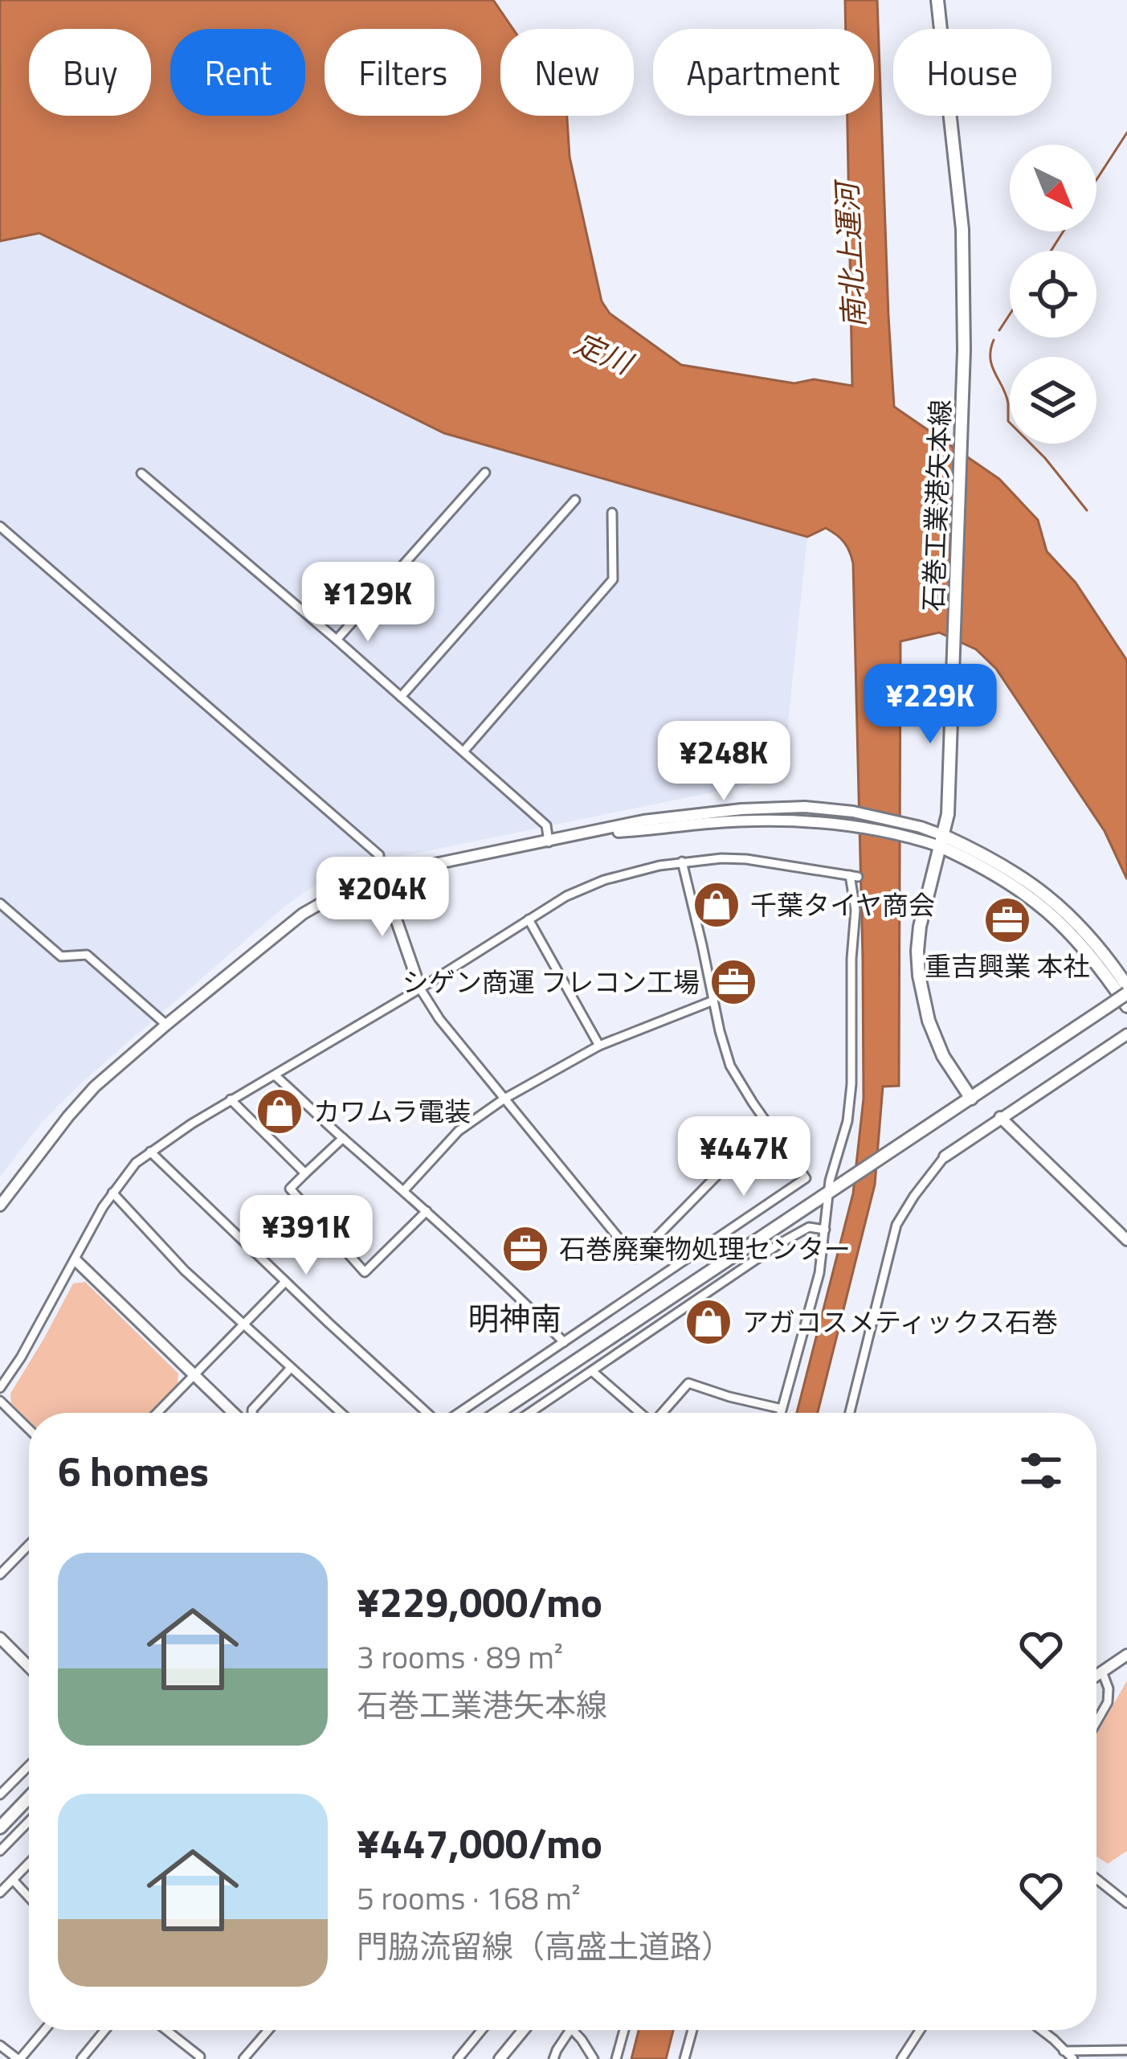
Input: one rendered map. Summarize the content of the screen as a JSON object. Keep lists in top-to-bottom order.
{
  "streets": {
    "main road": ["石巻工業港矢本線"]
  },
  "districts": ["明神南"],
  "water": ["南北上運河", "定川"],
  "places": {
    "shop": ["千葉タイヤ商会", "カワムラ電装", "アガコスメティックス石巻"],
    "office": ["重吉興業 本社", "シゲン商運 フレコン工場", "石巻廃棄物処理センター"]
  },
  "north": "bottom right",
  "page": {
    "chip": [
      "Buy",
      "Rent",
      "Filters",
      "New",
      "Apartment",
      "House"
    ],
    "price": [
      "¥129K",
      "¥229K",
      "¥248K",
      "¥204K",
      "¥447K",
      "¥391K"
    ],
    "heading": "6 homes",
    "list": [
      {
        "name": "¥229,000/mo",
        "note": "3 rooms · 89 m² · 石巻工業港矢本線"
      },
      {
        "name": "¥447,000/mo",
        "note": "5 rooms · 168 m² · 門脇流留線（高盛土道路）"
      }
    ]
  }
}
